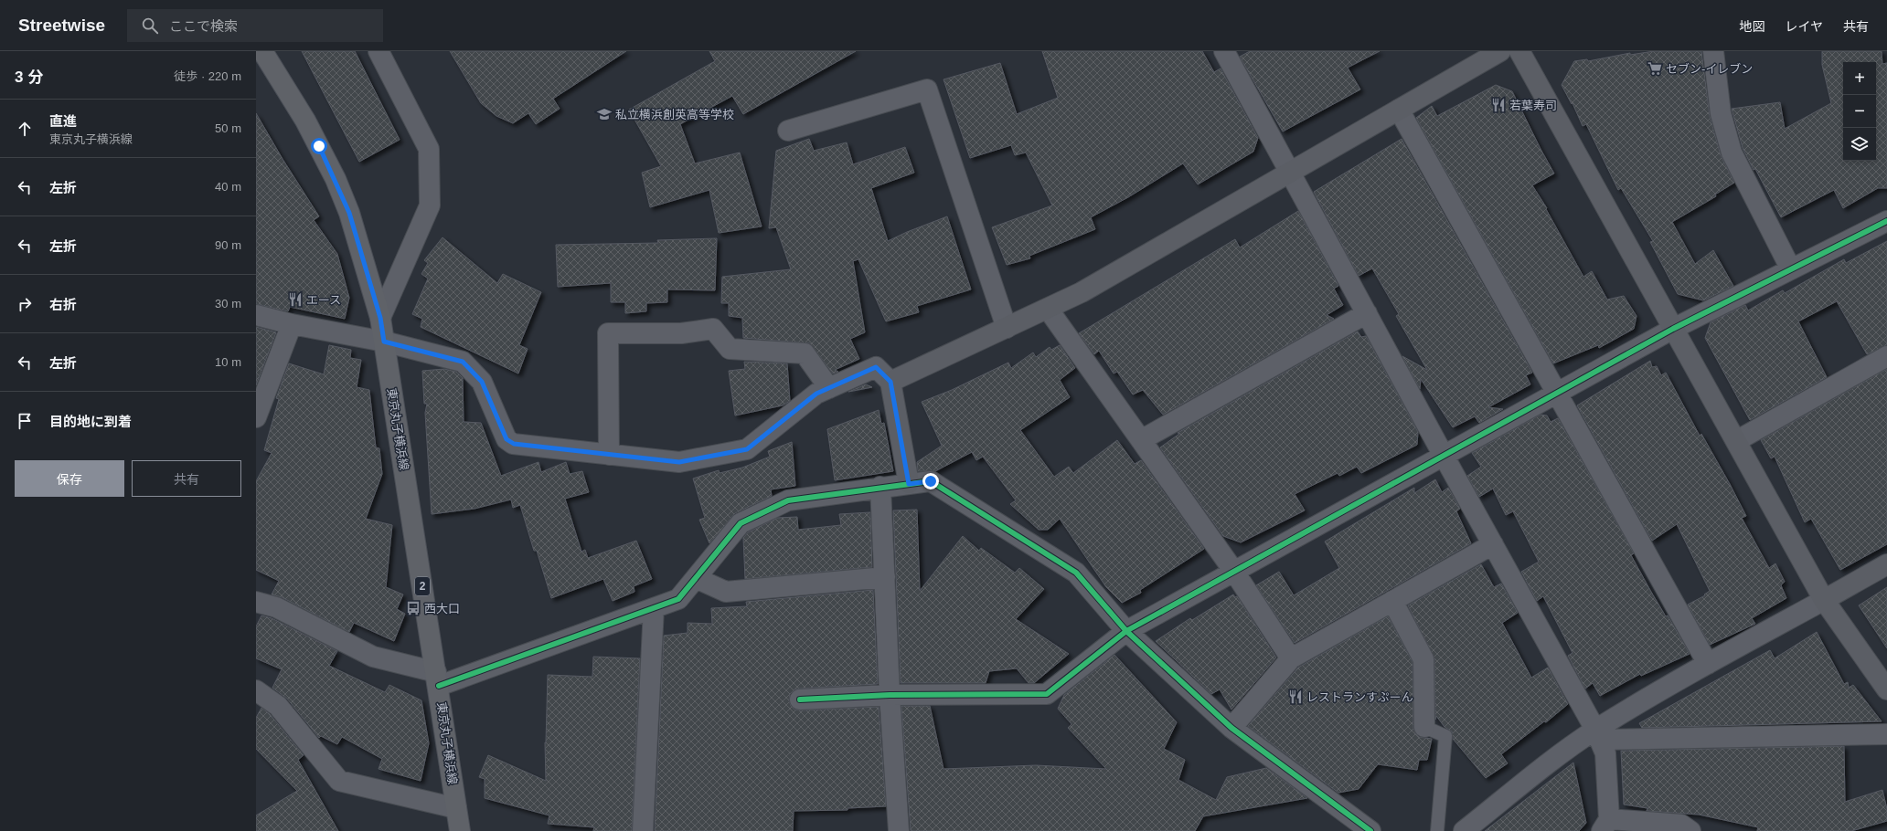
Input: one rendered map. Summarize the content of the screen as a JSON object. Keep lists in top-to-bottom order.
{
  "streets": {
    "main road": ["東京丸子横浜線", "2"]
  },
  "places": {
    "supermarket": ["セブン-イレブン"],
    "restaurant": ["若葉寿司", "エース", "レストランすぷーん"],
    "school or university": ["私立横浜創英高等学校"],
    "bus stop": ["西大口"]
  },
  "page": {
    "header": "Streetwise",
    "search": "ここで検索",
    "nav": ["地図", "レイヤ", "共有"],
    "heading": ["3 分", "徒歩 · 220 m"],
    "map_buttons": ["+", "−"],
    "list": [
      ["直進", "東京丸子横浜線", "50 m"],
      ["左折", "40 m"],
      ["左折", "90 m"],
      ["右折", "30 m"],
      ["左折", "10 m"],
      "目的地に到着"
    ],
    "buttons": ["保存", "共有"]
  }
}
